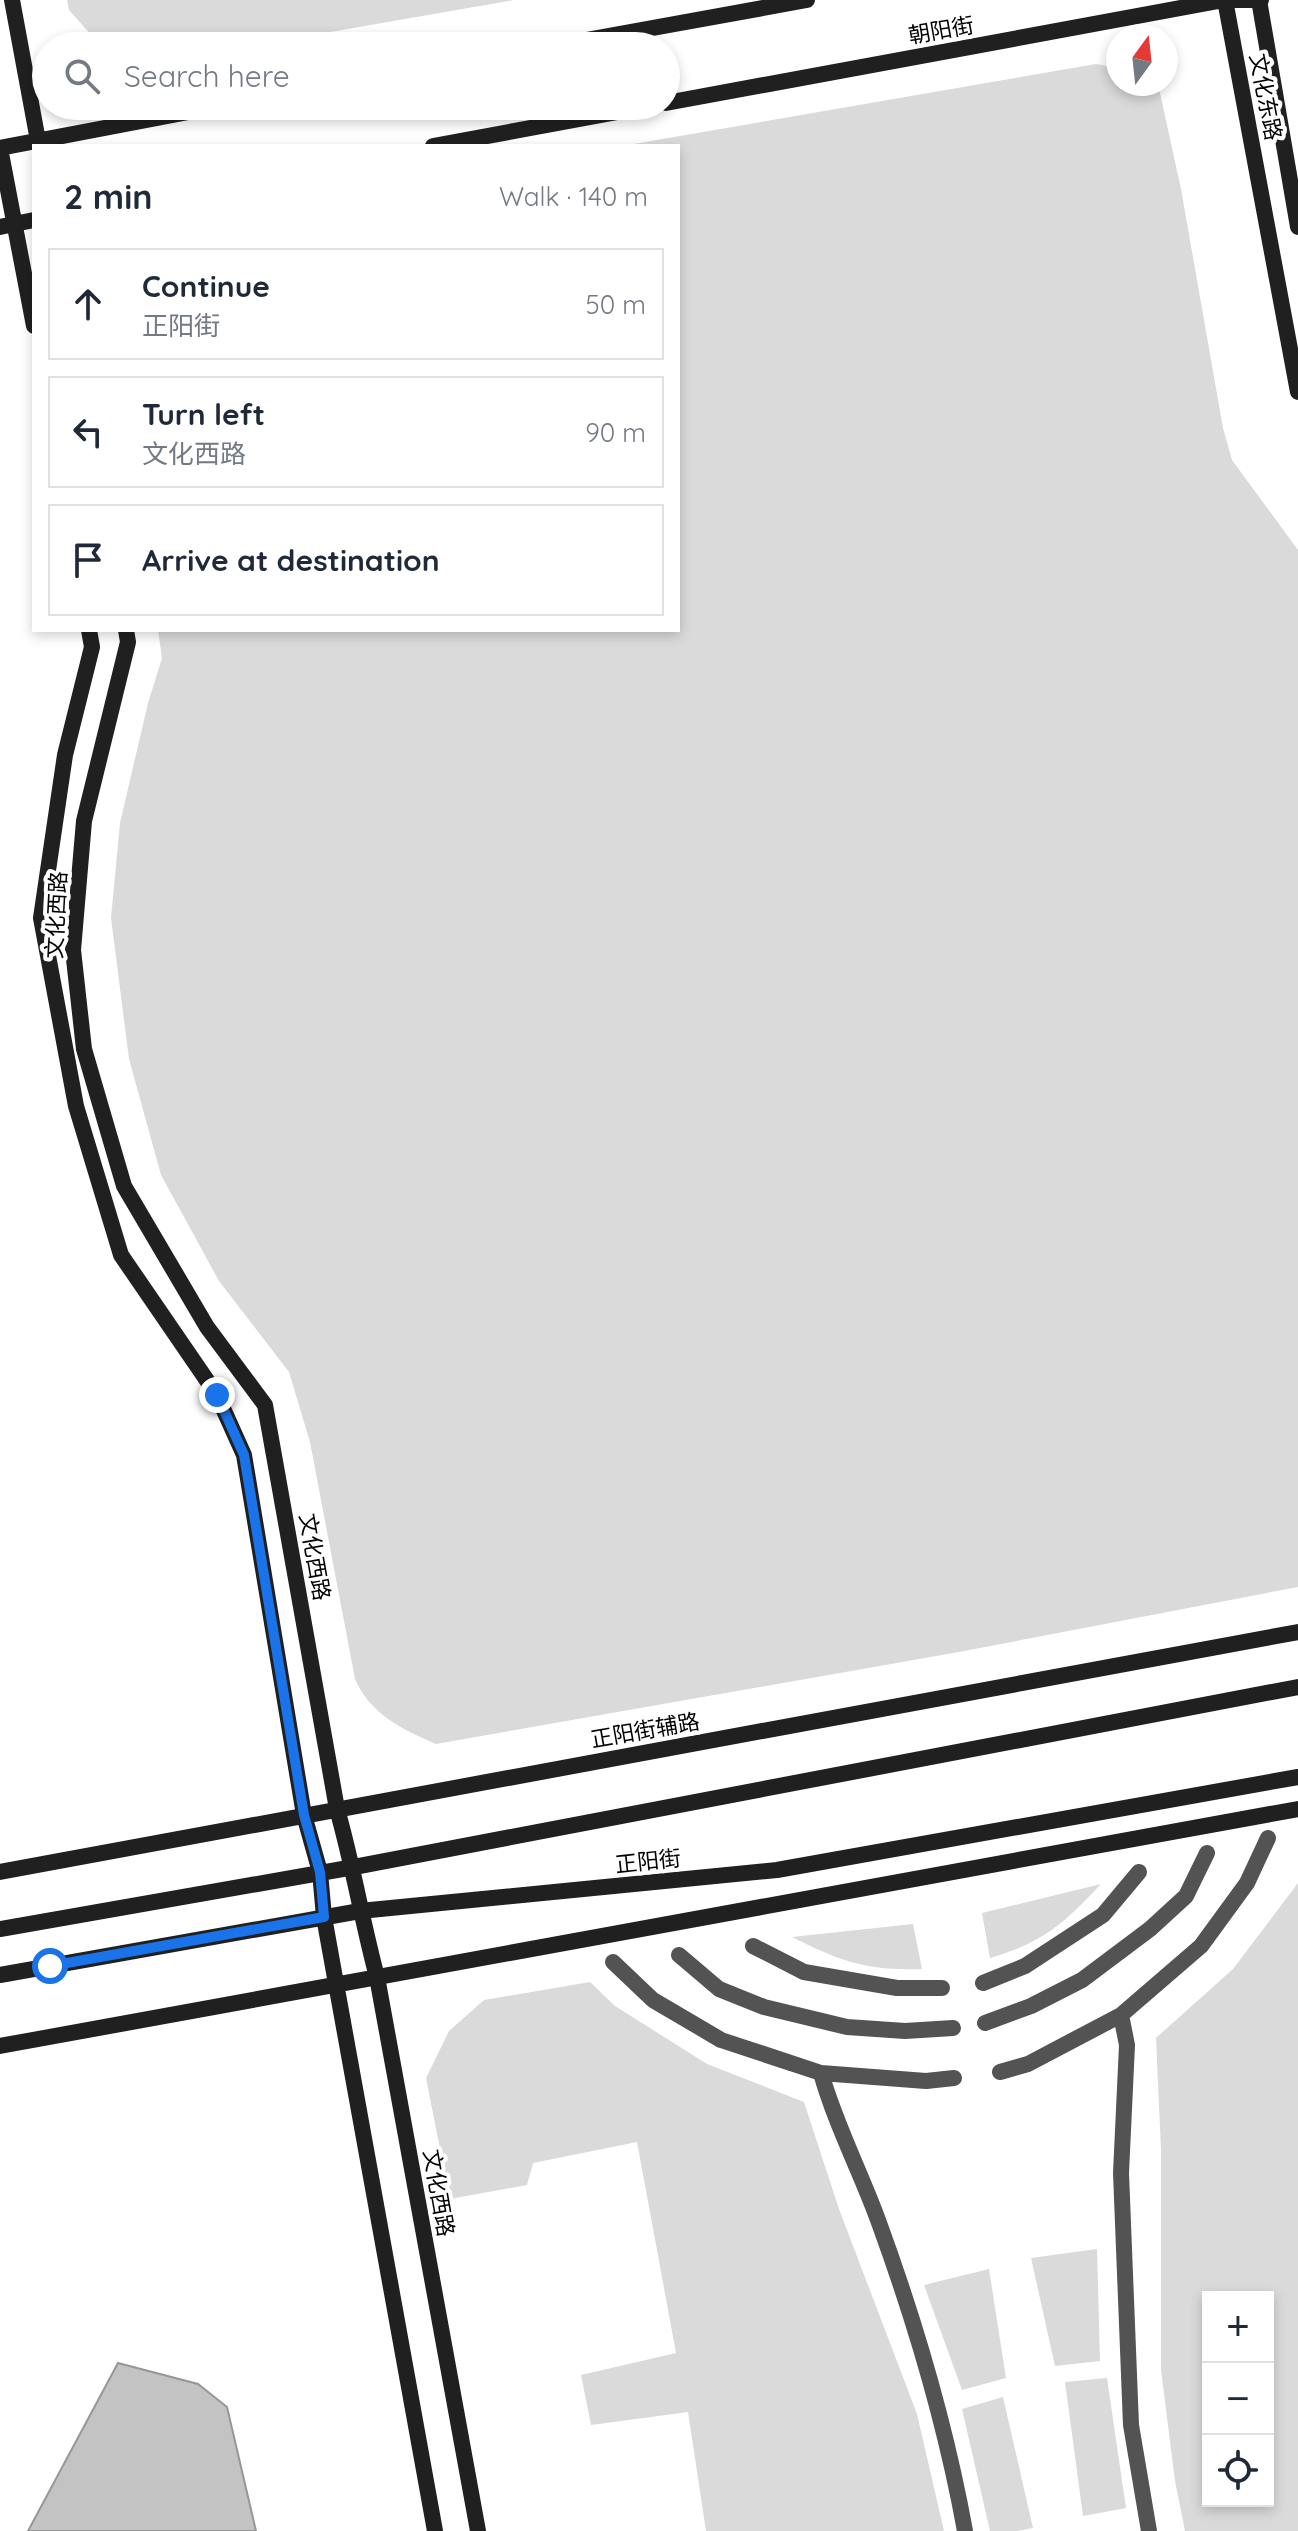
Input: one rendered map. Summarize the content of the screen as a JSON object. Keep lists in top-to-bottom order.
{
  "streets": {
    "street": [
      "朝阳街",
      "文化东路",
      "文化西路",
      "正阳街辅路",
      "正阳街"
    ]
  },
  "crossings": [
    ["朝阳街", "文化东路"],
    ["文化西路", "正阳街辅路"],
    ["文化西路", "正阳街"]
  ],
  "north": "top",
  "page": {
    "search": "Search here",
    "heading": ["2 min", "Walk · 140 m"],
    "list": [
      ["Continue", "正阳街", "50 m"],
      ["Turn left", "文化西路", "90 m"],
      "Arrive at destination"
    ],
    "map_buttons": ["+", "−"]
  }
}
